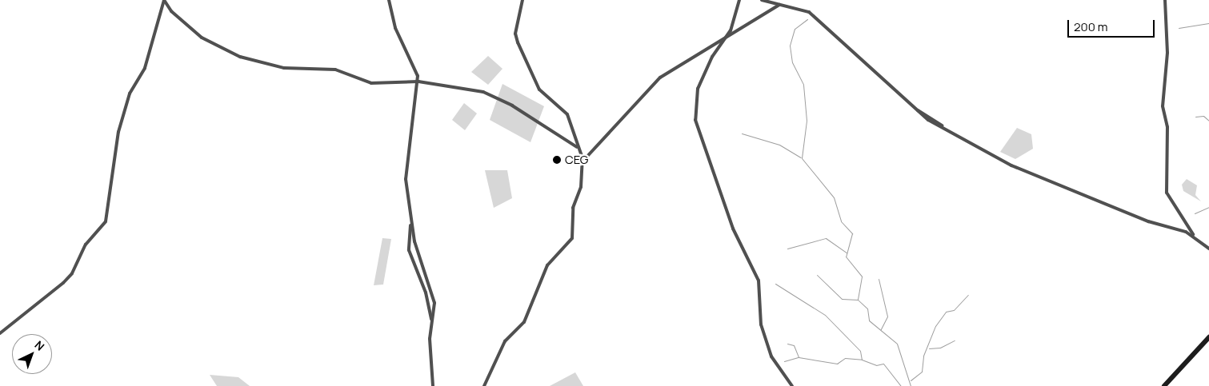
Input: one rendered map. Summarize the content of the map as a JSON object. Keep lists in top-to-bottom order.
{
  "places": ["CEG"],
  "scale_bar": "200 m",
  "north": "top right"
}
